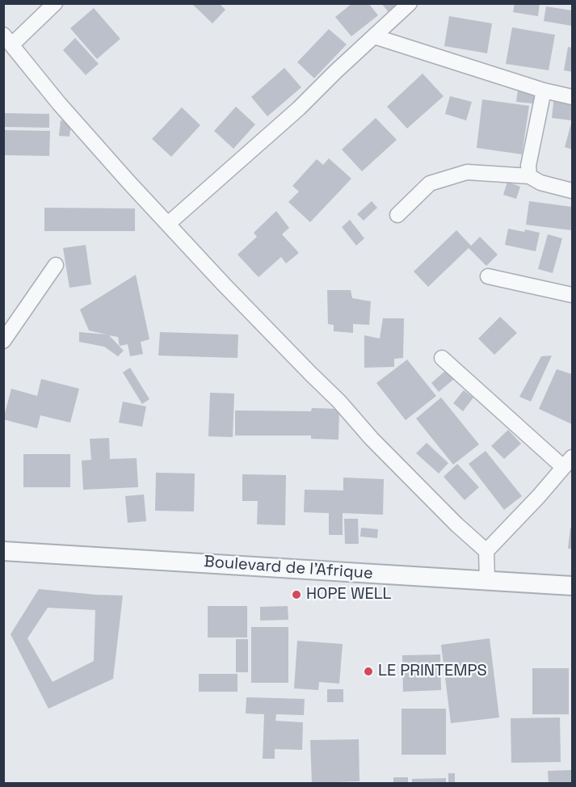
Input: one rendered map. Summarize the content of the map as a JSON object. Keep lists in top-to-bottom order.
{
  "streets": {
    "street": ["Boulevard de l'Afrique"]
  },
  "places": ["HOPE WELL", "LE PRINTEMPS"]
}
